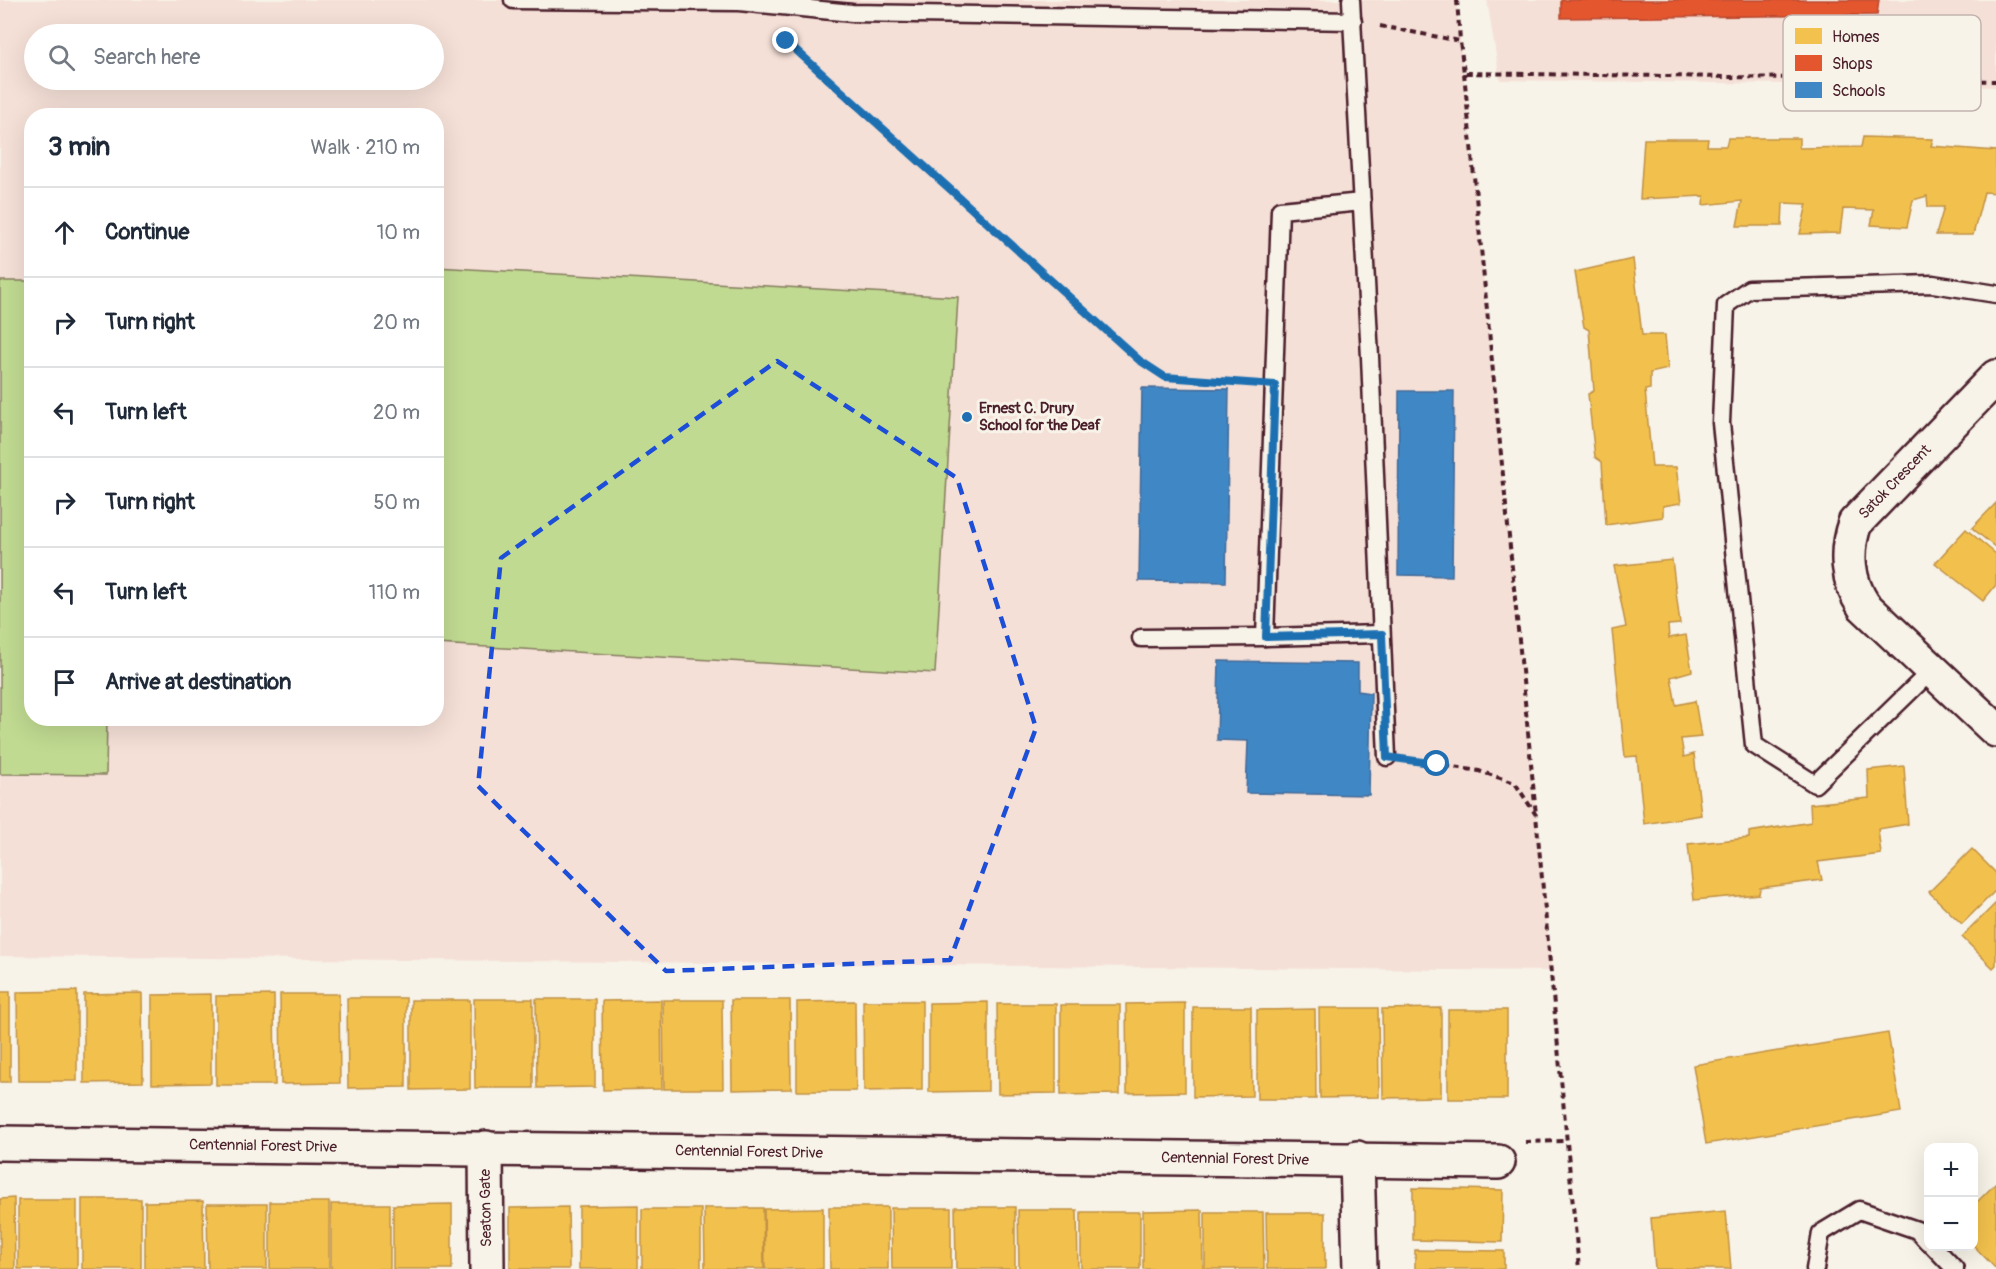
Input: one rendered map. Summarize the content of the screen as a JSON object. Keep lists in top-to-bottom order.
{
  "streets": {
    "street": ["Satok Crescent", "Centennial Forest Drive", "Seaton Gate"]
  },
  "crossings": [
    ["Centennial Forest Drive", "Seaton Gate"]
  ],
  "places": ["Ernest C. Drury School for the Deaf"],
  "legend": ["Homes", "Shops", "Schools"],
  "page": {
    "search": "Search here",
    "heading": ["3 min", "Walk · 210 m"],
    "list": [
      ["Continue", "10 m"],
      ["Turn right", "20 m"],
      ["Turn left", "20 m"],
      ["Turn right", "50 m"],
      ["Turn left", "110 m"],
      "Arrive at destination"
    ],
    "map_buttons": ["+", "−"]
  }
}
